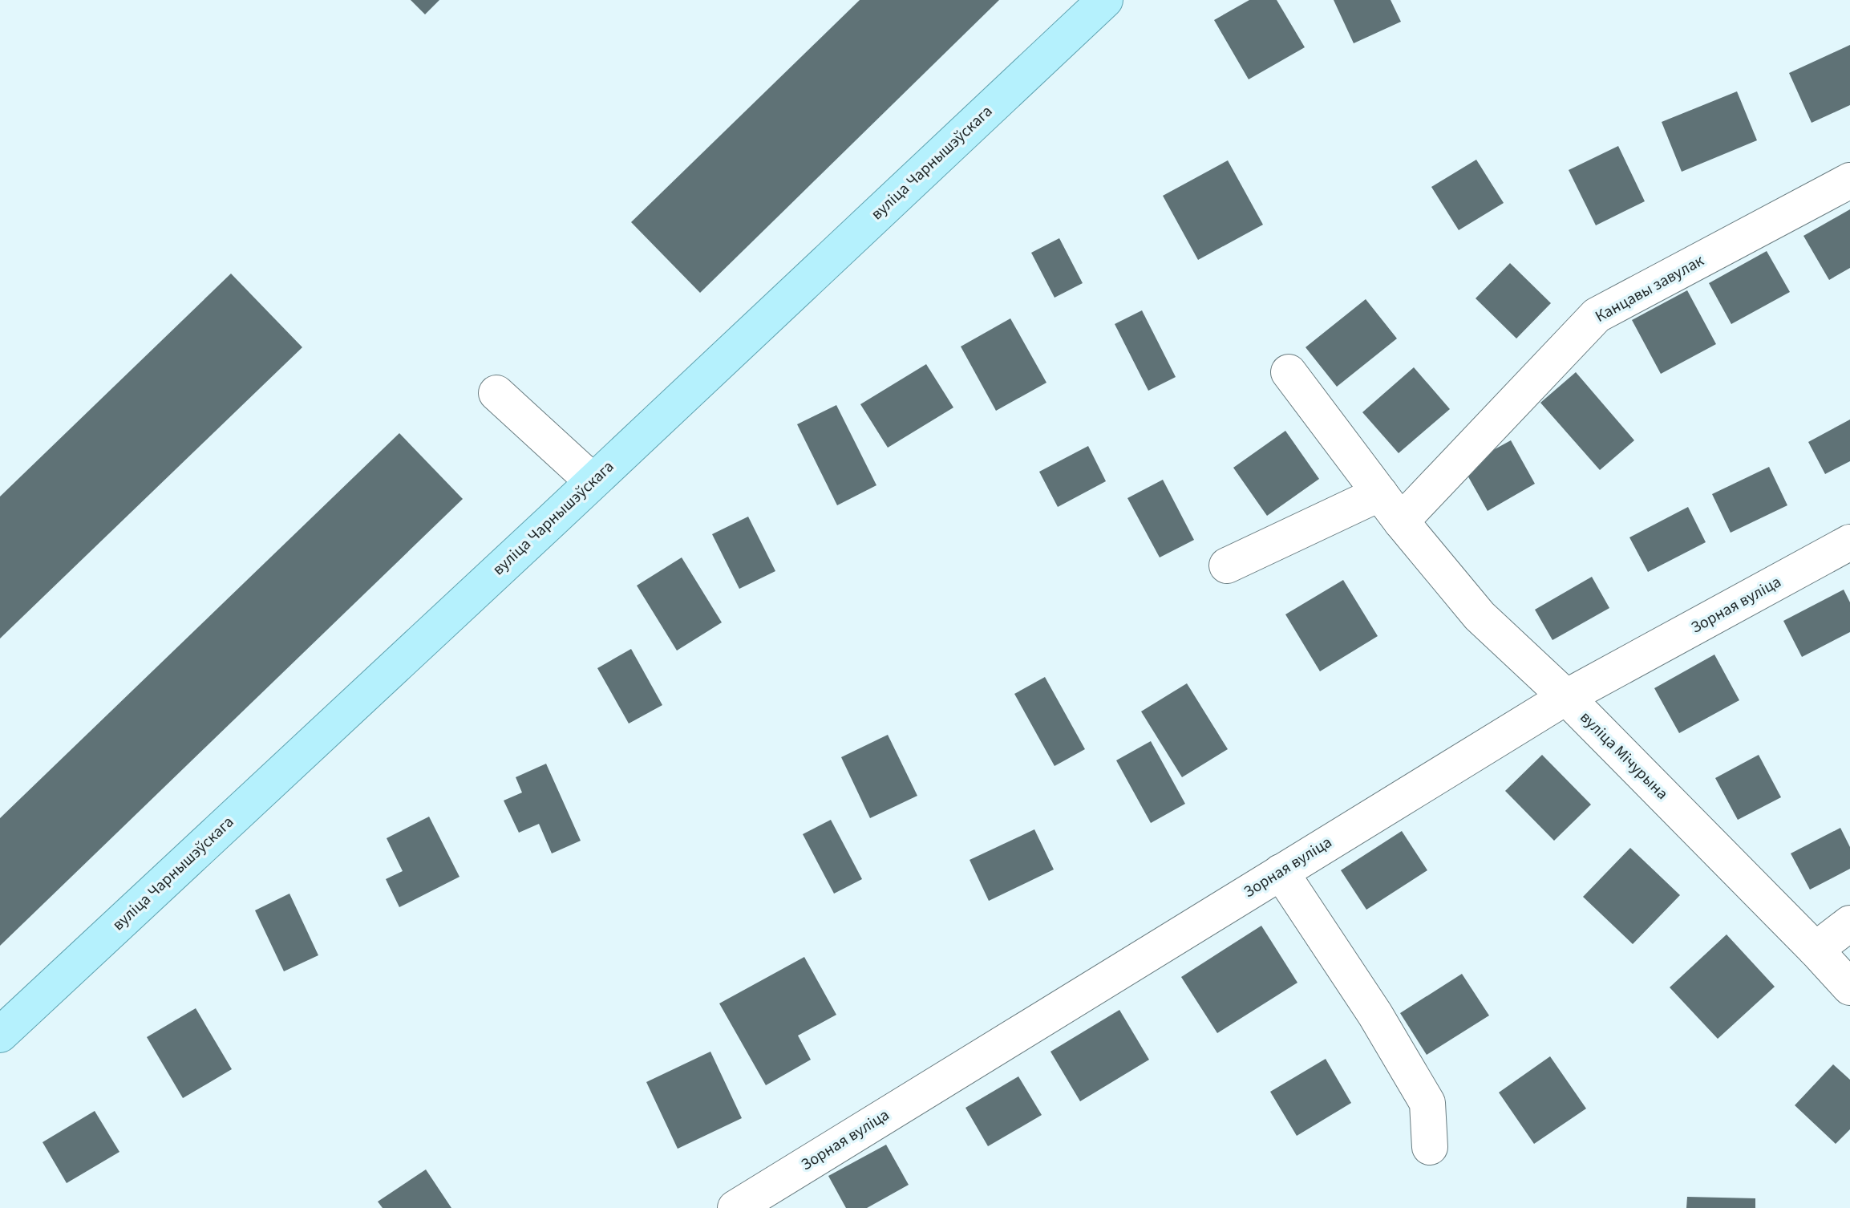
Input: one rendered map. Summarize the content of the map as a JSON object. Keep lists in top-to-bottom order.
{
  "streets": {
    "main road": ["вуліца Чарнышэўскага"],
    "street": ["Канцавы завулак", "Зорная вуліца", "вуліца Мічурына"]
  },
  "crossings": [
    ["Канцавы завулак", "вуліца Мічурына"],
    ["Зорная вуліца", "вуліца Мічурына"]
  ]
}
